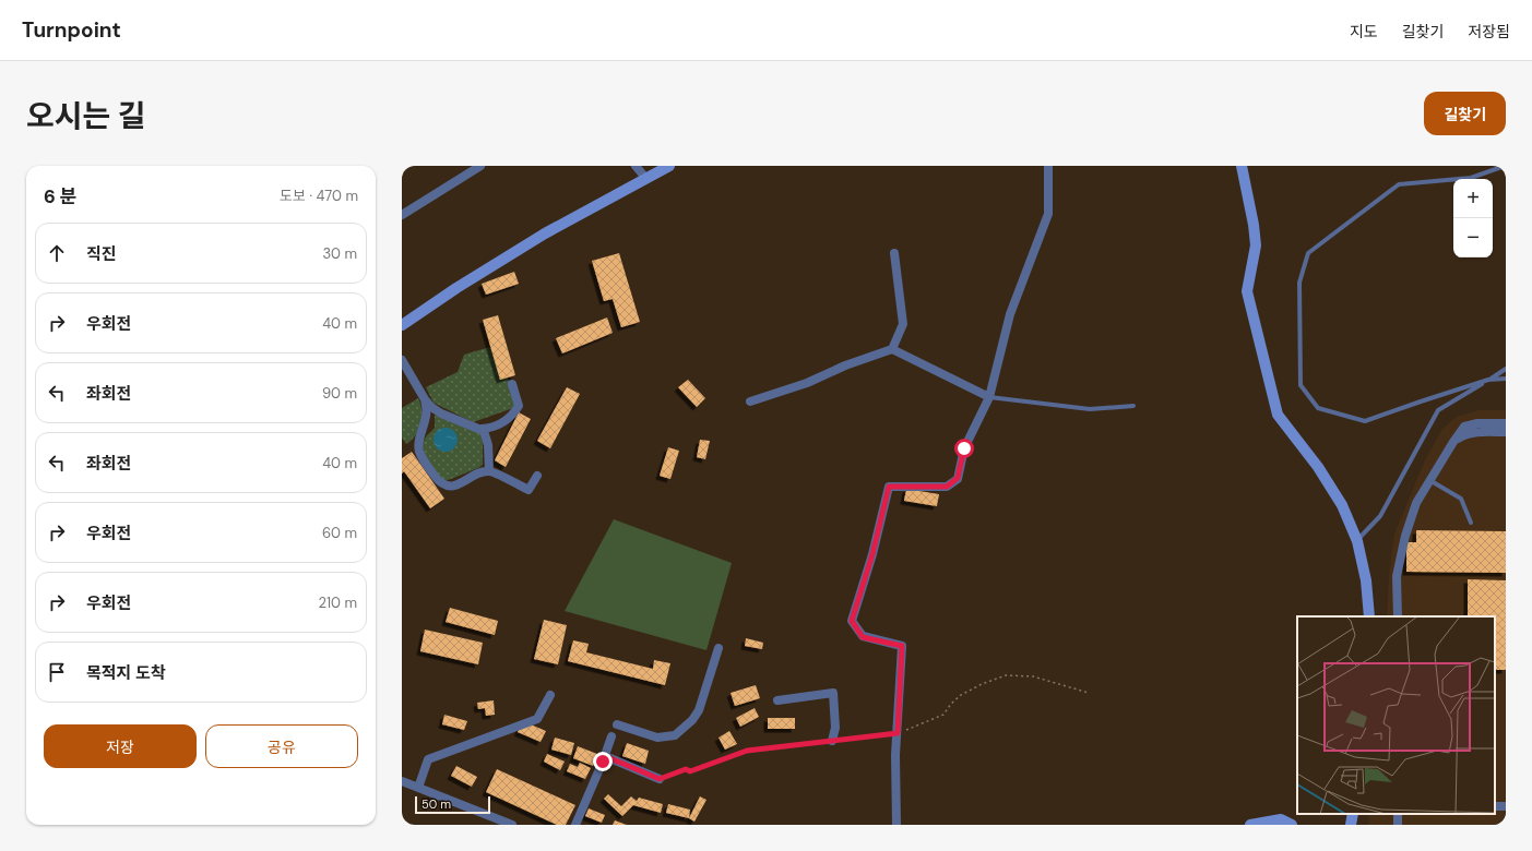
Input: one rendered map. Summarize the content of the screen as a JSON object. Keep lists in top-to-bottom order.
{
  "scale_bar": "50 m",
  "page": {
    "header": "Turnpoint",
    "nav": ["지도", "길찾기", "저장됨"],
    "title": "오시는 길",
    "buttons": [
      "길찾기",
      ["저장", "공유"]
    ],
    "heading": ["6 분", "도보 · 470 m"],
    "map_buttons": ["+", "−"],
    "list": [
      ["직진", "30 m"],
      ["우회전", "40 m"],
      ["좌회전", "90 m"],
      ["좌회전", "40 m"],
      ["우회전", "60 m"],
      ["우회전", "210 m"],
      "목적지 도착"
    ],
    "scale": "50 m"
  }
}
